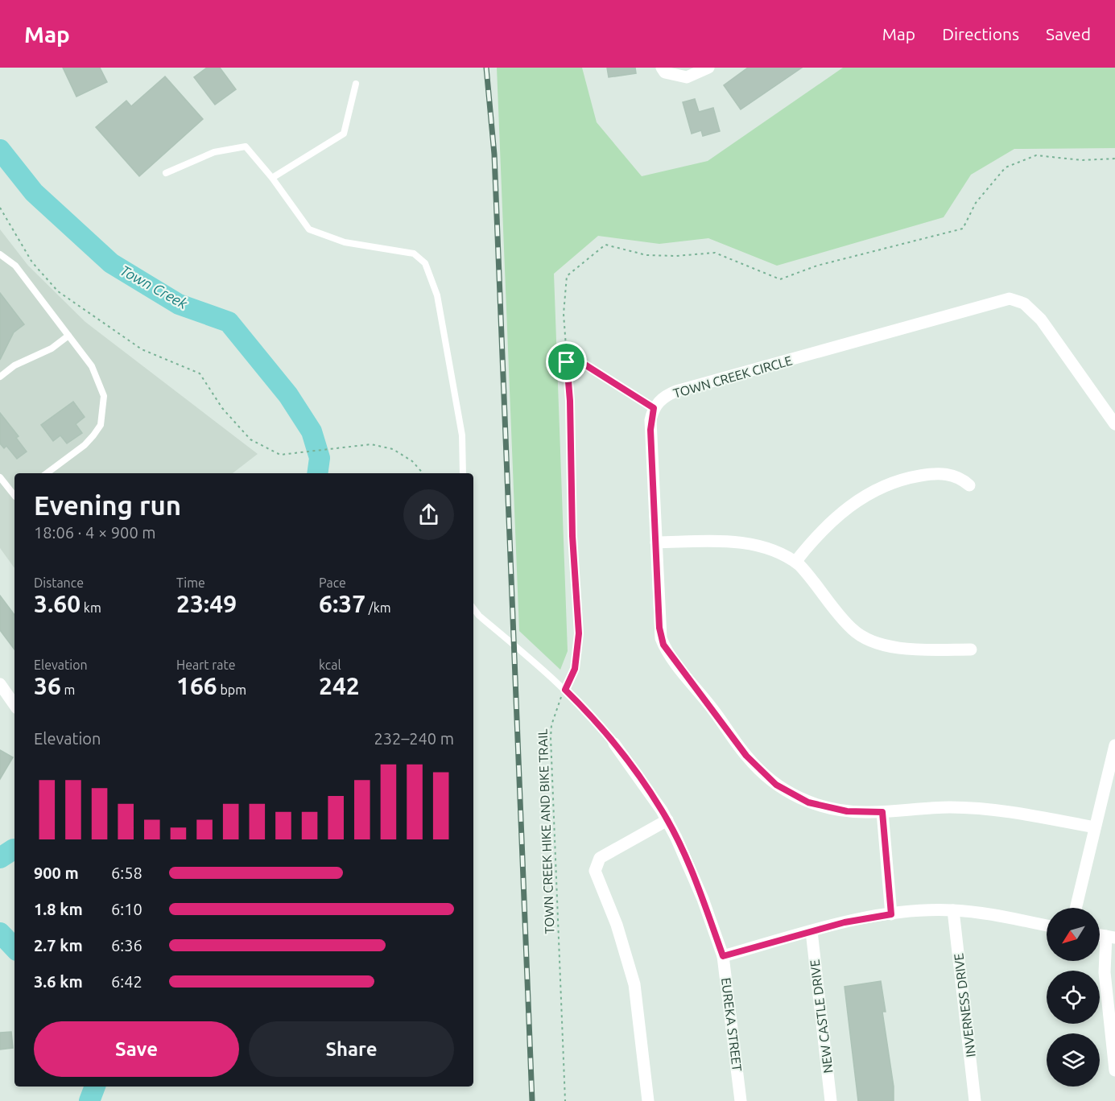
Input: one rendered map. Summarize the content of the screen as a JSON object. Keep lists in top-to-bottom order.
{
  "streets": {
    "street": [
      "TOWN CREEK CIRCLE",
      "INVERNESS DRIVE",
      "NEW CASTLE DRIVE",
      "EUREKA STREET"
    ],
    "path": ["TOWN CREEK HIKE AND BIKE TRAIL"]
  },
  "water": ["Town Creek"],
  "north": "bottom left",
  "page": {
    "header": "Map",
    "nav": ["Map", "Directions", "Saved"],
    "heading": ["Evening run", "18:06 · 4 × 900 m"],
    "stats": [
      ["Distance", "3.60 km"],
      ["Time", "23:49"],
      ["Pace", "6:37 /km"],
      ["Elevation", "36 m"],
      ["Heart rate", "166 bpm"],
      ["kcal", "242"]
    ],
    "chart": ["Elevation", "232–240 m"],
    "list": [
      {
        "name": "900 m",
        "note": "6:58"
      },
      {
        "name": "1.8 km",
        "note": "6:10"
      },
      {
        "name": "2.7 km",
        "note": "6:36"
      },
      {
        "name": "3.6 km",
        "note": "6:42"
      }
    ],
    "buttons": ["Save", "Share"]
  }
}
